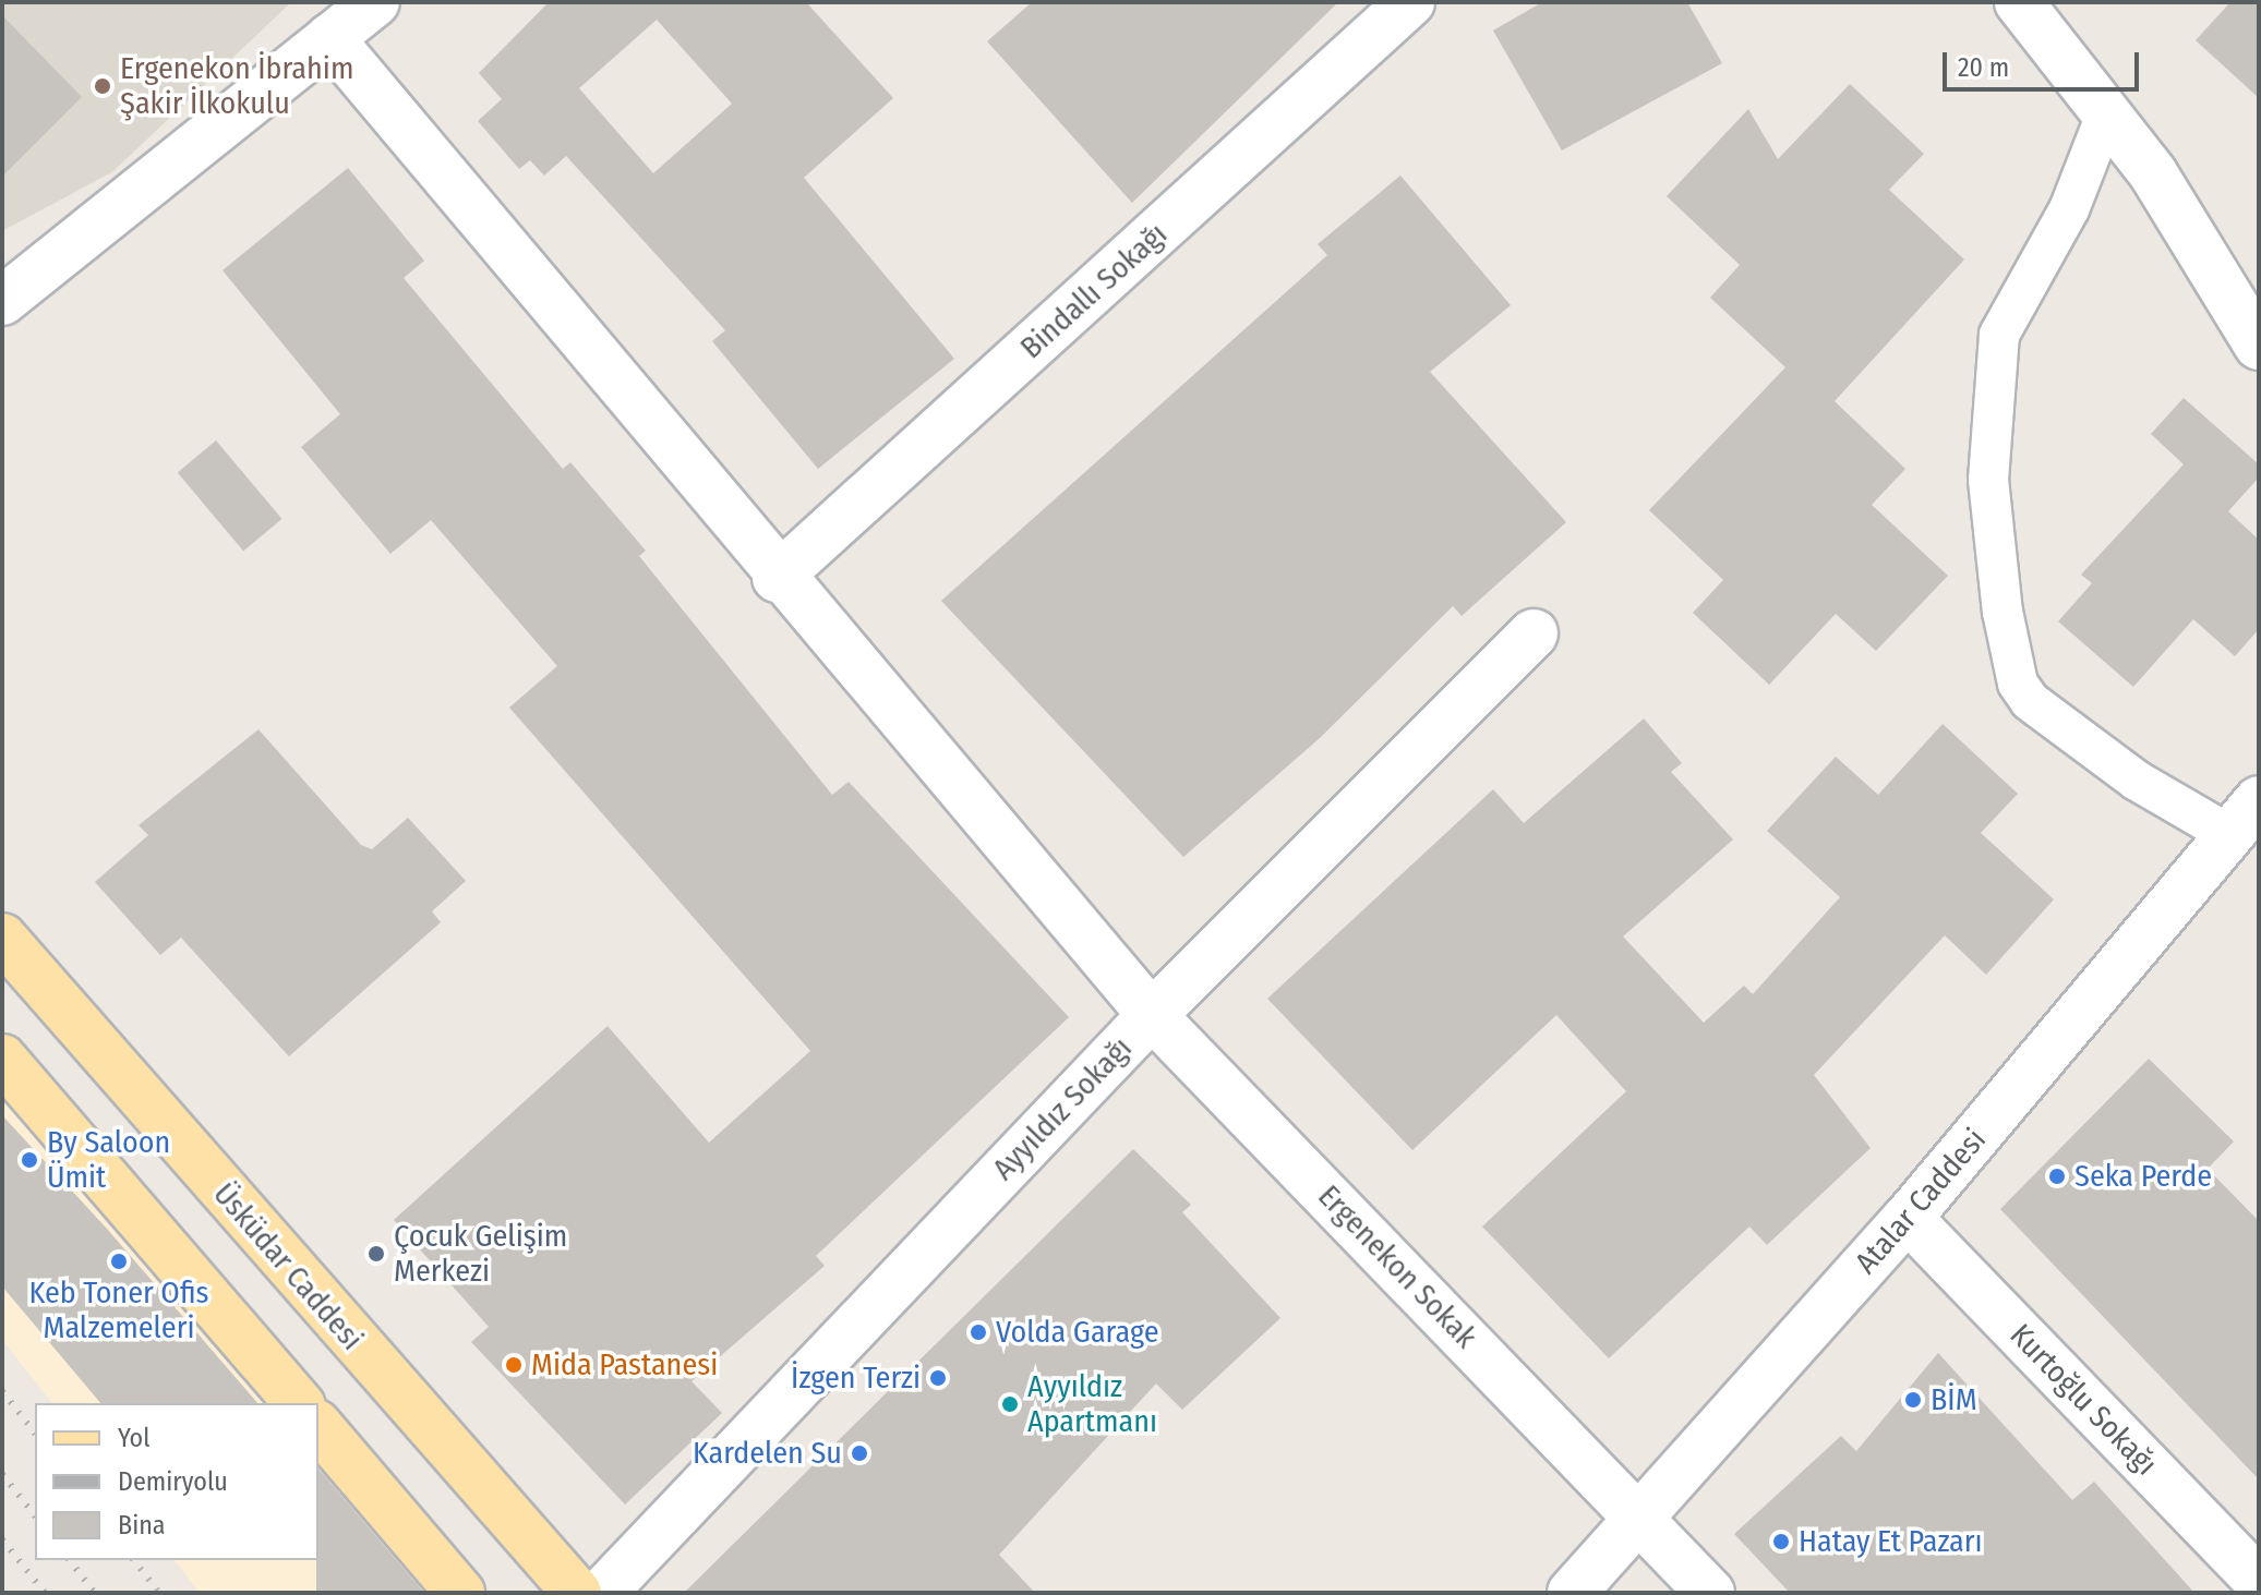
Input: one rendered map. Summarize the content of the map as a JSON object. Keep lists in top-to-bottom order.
{
  "streets": {
    "main road": ["Üsküdar Caddesi"],
    "street": [
      "Bindallı Sokağı",
      "Ayyıldız Sokağı",
      "Atalar Caddesi",
      "Ergenekon Sokak",
      "Kurtoğlu Sokağı"
    ]
  },
  "crossings": [
    ["Bindallı Sokağı", "Ergenekon Sokak"],
    ["Ayyıldız Sokağı", "Ergenekon Sokak"],
    ["Atalar Caddesi", "Ergenekon Sokak"],
    ["Atalar Caddesi", "Kurtoğlu Sokağı"]
  ],
  "places": [
    "Ergenekon İbrahim Şakir İlkokulu",
    "By Saloon Ümit",
    "Seka Perde",
    "Çocuk Gelişim Merkezi",
    "Keb Toner Ofis Malzemeleri",
    "Volda Garage",
    "Mida Pastanesi",
    "İzgen Terzi",
    "BİM",
    "Ayyıldız Apartmanı",
    "Kardelen Su",
    "Hatay Et Pazarı"
  ],
  "legend": ["Yol", "Demiryolu", "Bina"],
  "scale_bar": "20 m"
}
